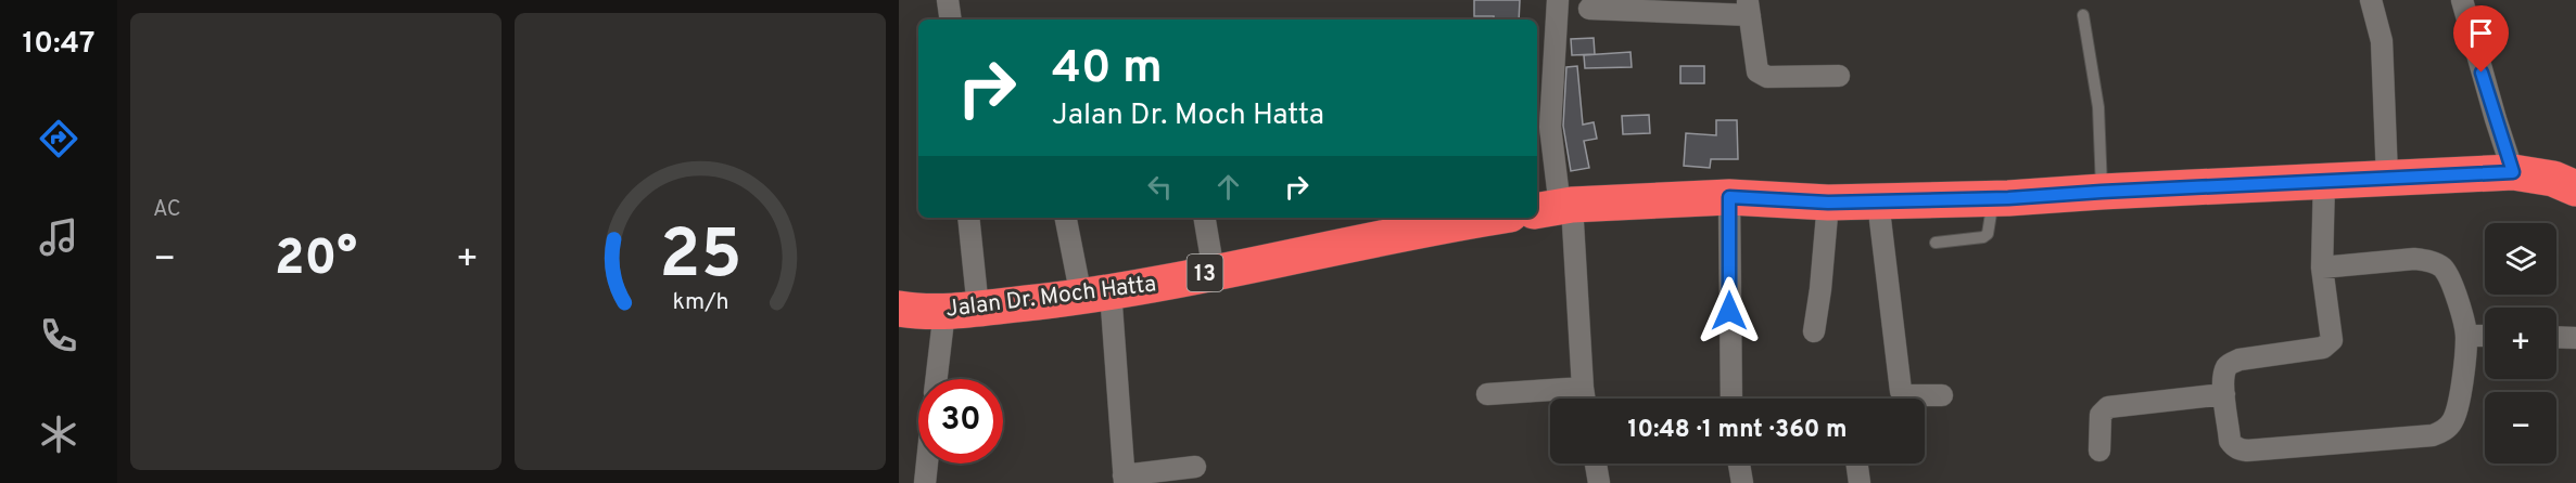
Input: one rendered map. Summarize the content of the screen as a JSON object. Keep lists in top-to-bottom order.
{
  "streets": {
    "highway": ["13", "Jalan Dr. Moch Hatta"]
  },
  "page": {
    "tabs": "10:47",
    "tile": "AC",
    "turn": ["40 m", "Jalan Dr. Moch Hatta"],
    "map_buttons": ["+", "−"],
    "heat": ["−", "20°", "+"],
    "limit": "30",
    "trip": "10:48 · 1 mnt · 360 m",
    "gauge": ["25", "km/h"]
  }
}
